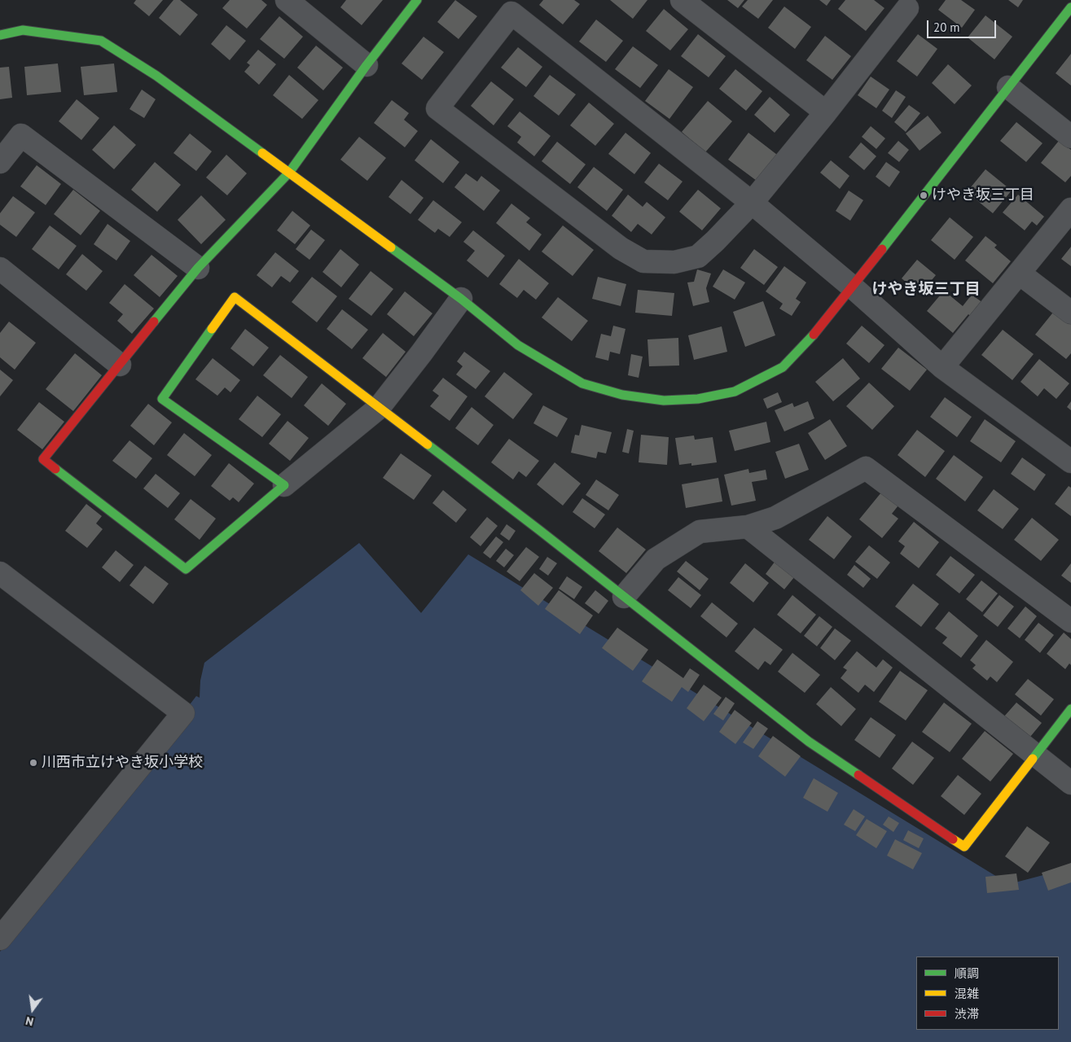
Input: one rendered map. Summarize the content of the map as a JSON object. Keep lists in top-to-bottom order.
{
  "districts": ["けやき坂三丁目"],
  "places": ["けやき坂三丁目", "川西市立けやき坂小学校"],
  "legend": ["順調", "混雑", "渋滞"],
  "scale_bar": "20 m",
  "north": "bottom"
}
